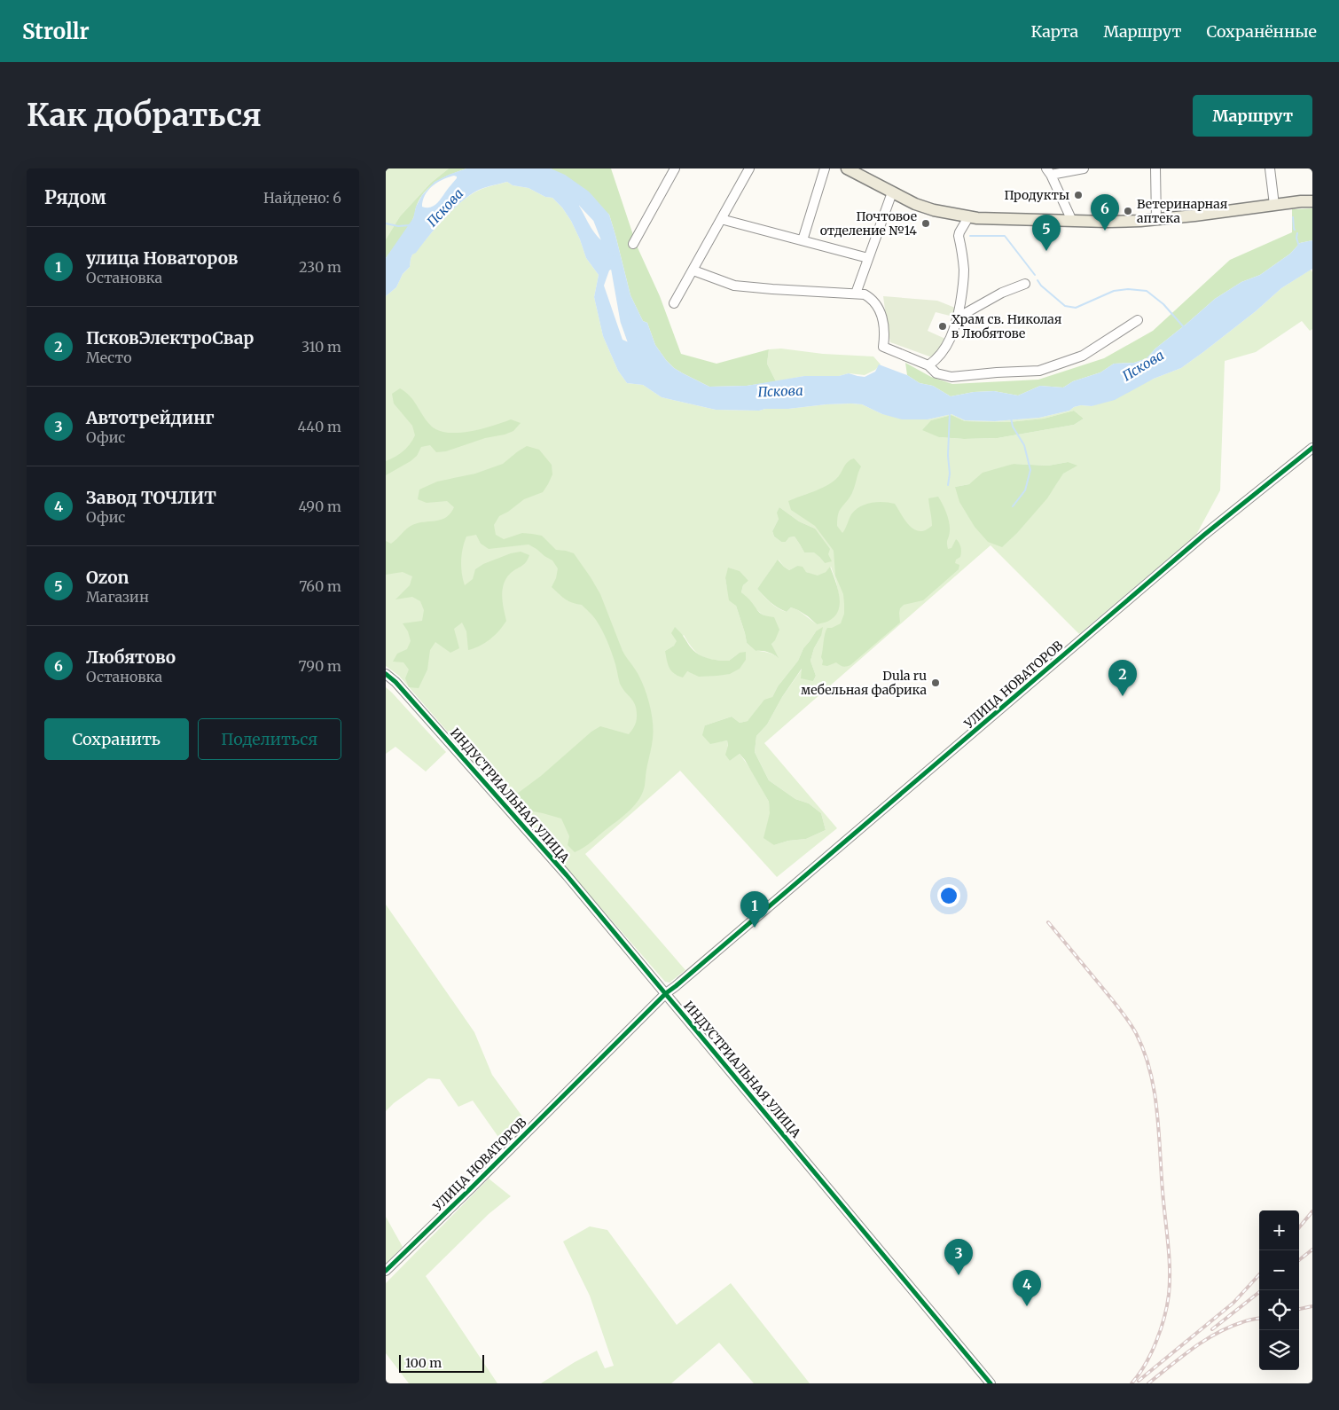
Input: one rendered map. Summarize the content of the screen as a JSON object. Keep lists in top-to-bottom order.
{
  "streets": {
    "street": ["УЛИЦА НОВАТОРОВ", "ИНДУСТРИАЛЬНАЯ УЛИЦА"]
  },
  "crossings": [
    ["УЛИЦА НОВАТОРОВ", "ИНДУСТРИАЛЬНАЯ УЛИЦА"]
  ],
  "water": ["Пскова"],
  "places": [
    "Продукты",
    "Ветеринарная аптека",
    "Почтовое отделение №14",
    "Храм св. Николая в Любятове",
    "Dula ru мебельная фабрика"
  ],
  "scale_bar": "100 m",
  "page": {
    "header": "Strollr",
    "nav": ["Карта", "Маршрут", "Сохранённые"],
    "buttons": [
      "Маршрут",
      ["Сохранить", "Поделиться"]
    ],
    "title": "Как добраться",
    "heading": ["Рядом", "Найдено: 6"],
    "pins": [
      "6",
      "5",
      "2",
      "1",
      "3",
      "4"
    ],
    "list": [
      {
        "mark": "1",
        "name": "улица Новаторов",
        "note": "Остановка",
        "value": "230 m"
      },
      {
        "mark": "2",
        "name": "ПсковЭлектроСвар",
        "note": "Место",
        "value": "310 m"
      },
      {
        "mark": "3",
        "name": "Автотрейдинг",
        "note": "Офис",
        "value": "440 m"
      },
      {
        "mark": "4",
        "name": "Завод ТОЧЛИТ",
        "note": "Офис",
        "value": "490 m"
      },
      {
        "mark": "5",
        "name": "Ozon",
        "note": "Магазин",
        "value": "760 m"
      },
      {
        "mark": "6",
        "name": "Любятово",
        "note": "Остановка",
        "value": "790 m"
      }
    ],
    "map_buttons": ["+", "−"],
    "scale": "100 m"
  }
}
